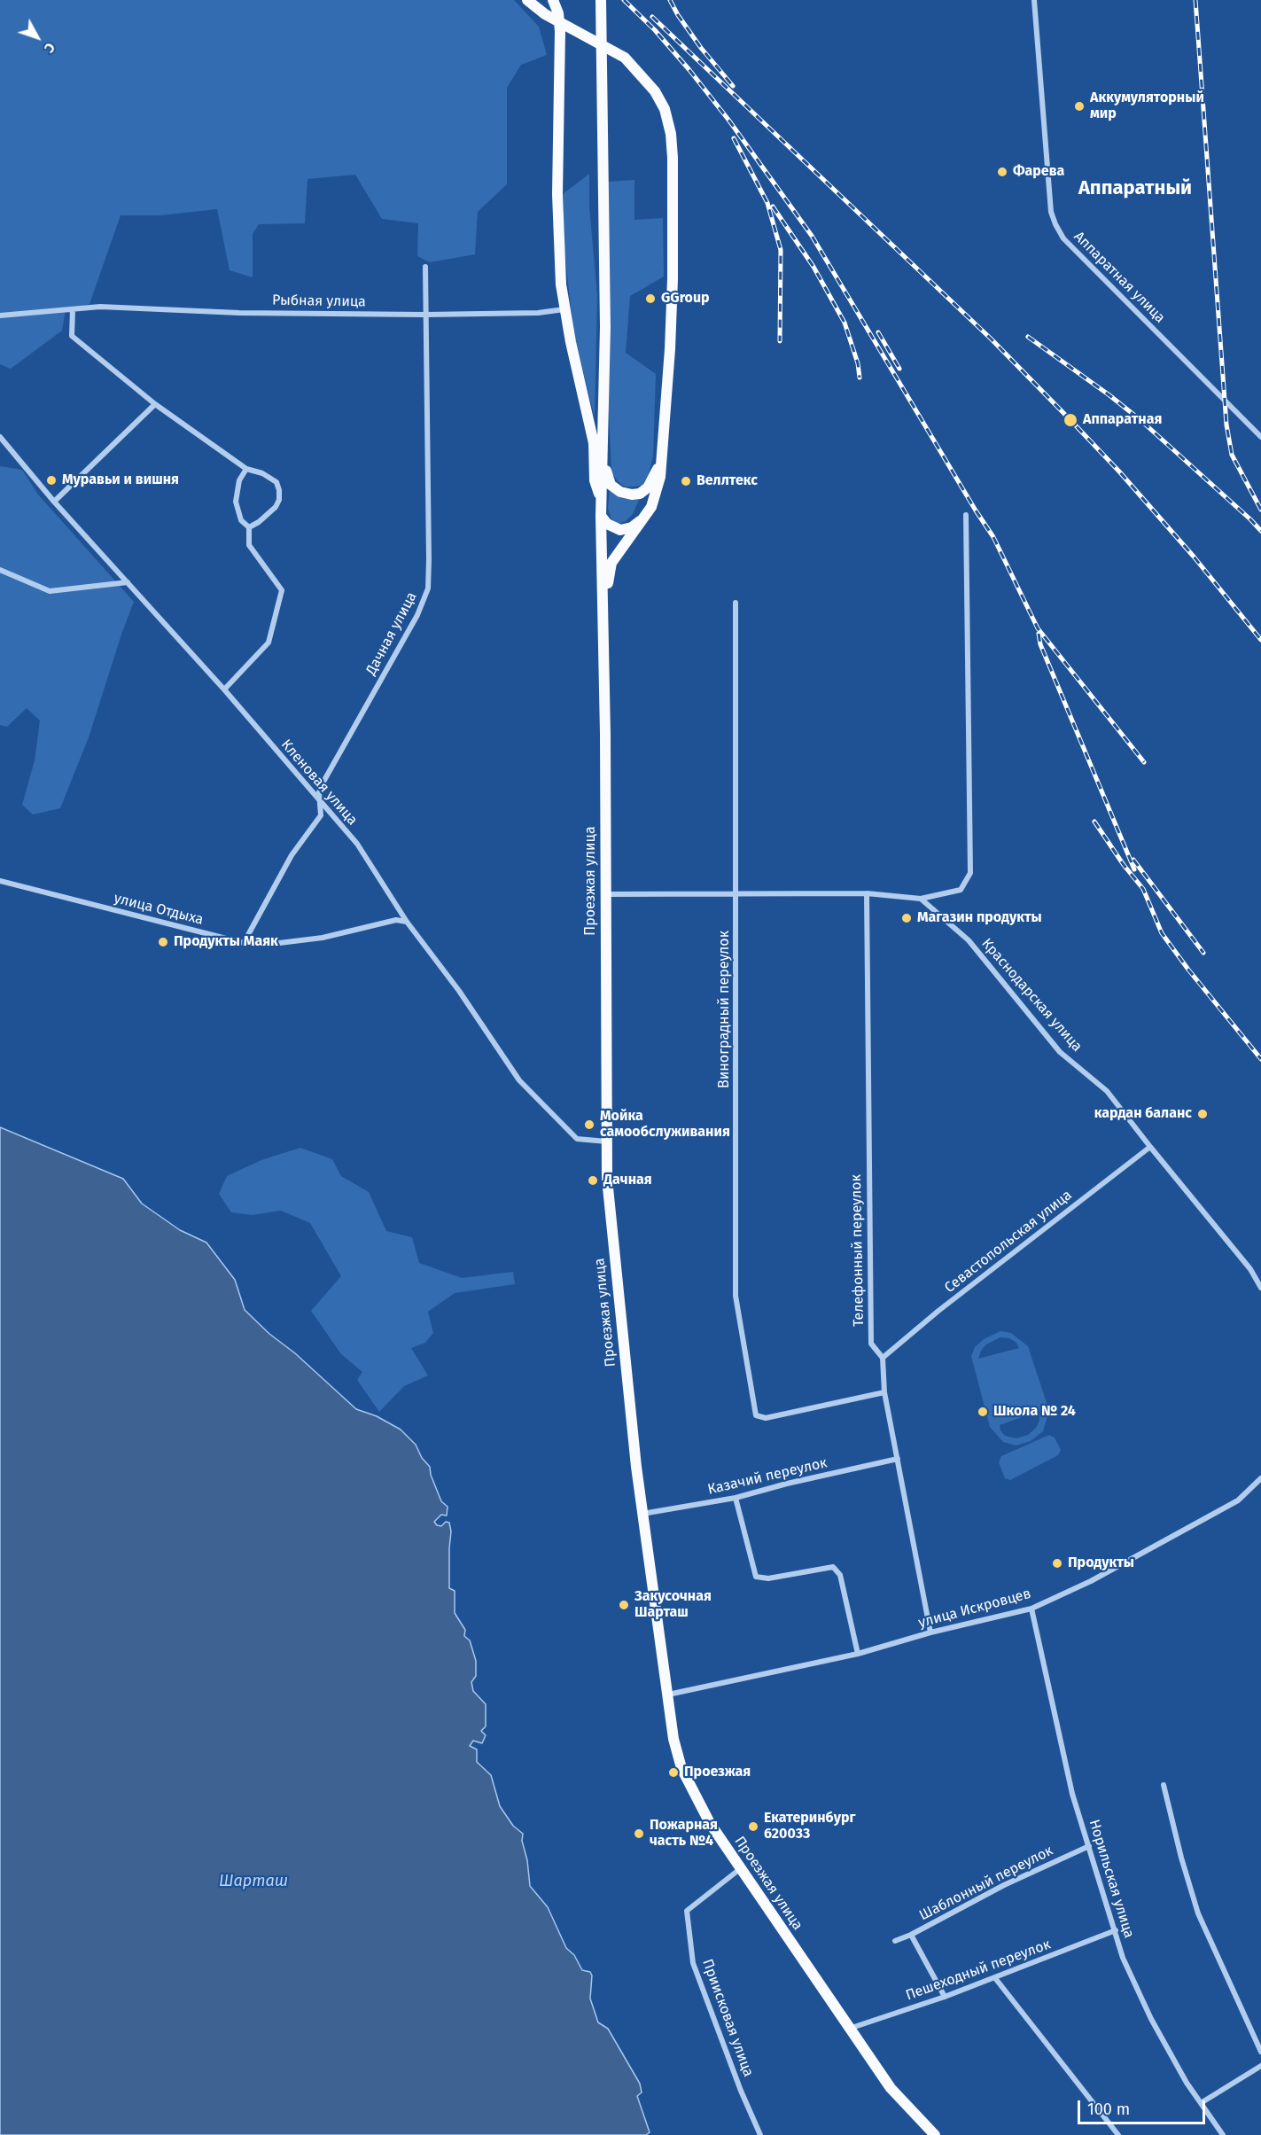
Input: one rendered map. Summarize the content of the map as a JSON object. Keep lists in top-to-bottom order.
{
  "streets": {
    "main road": ["Проезжая улица"],
    "street": [
      "Аппаратная улица",
      "Рыбная улица",
      "Дачная улица",
      "Кленовая улица",
      "улица Отдыха",
      "Краснодарская улица",
      "Виноградный переулок",
      "Севастопольская улица",
      "Телефонный переулок",
      "Казачий переулок",
      "улица Искровцев",
      "Норильская улица",
      "Шаблонный переулок",
      "Пешеходный переулок",
      "Приисковая улица"
    ]
  },
  "crossings": [
    ["Рыбная улица", "Дачная улица"],
    ["Дачная улица", "Кленовая улица"],
    ["Дачная улица", "улица Отдыха"],
    ["Кленовая улица", "Проезжая улица"],
    ["Кленовая улица", "улица Отдыха"],
    ["Проезжая улица", "Казачий переулок"],
    ["Проезжая улица", "улица Искровцев"],
    ["Проезжая улица", "Пешеходный переулок"],
    ["Проезжая улица", "Приисковая улица"],
    ["Краснодарская улица", "Севастопольская улица"],
    ["Виноградный переулок", "Телефонный переулок"],
    ["Севастопольская улица", "Телефонный переулок"],
    ["Телефонный переулок", "Казачий переулок"],
    ["Телефонный переулок", "улица Искровцев"],
    ["улица Искровцев", "Норильская улица"],
    ["Норильская улица", "Шаблонный переулок"],
    ["Норильская улица", "Пешеходный переулок"]
  ],
  "districts": ["Аппаратный"],
  "water": ["Шарташ"],
  "places": [
    "Аккумуляторный мир",
    "Фарева",
    "GGroup",
    "Аппаратная",
    "Муравьи и вишня",
    "Веллтекс",
    "Магазин продукты",
    "Продукты Маяк",
    "кардан баланс",
    "Мойка самообслуживания",
    "Дачная",
    "Школа № 24",
    "Продукты",
    "Закусочная Шарташ",
    "Проезжая",
    "Екатеринбург 620033",
    "Пожарная часть №4"
  ],
  "scale_bar": "100 m",
  "north": "bottom right"
}
